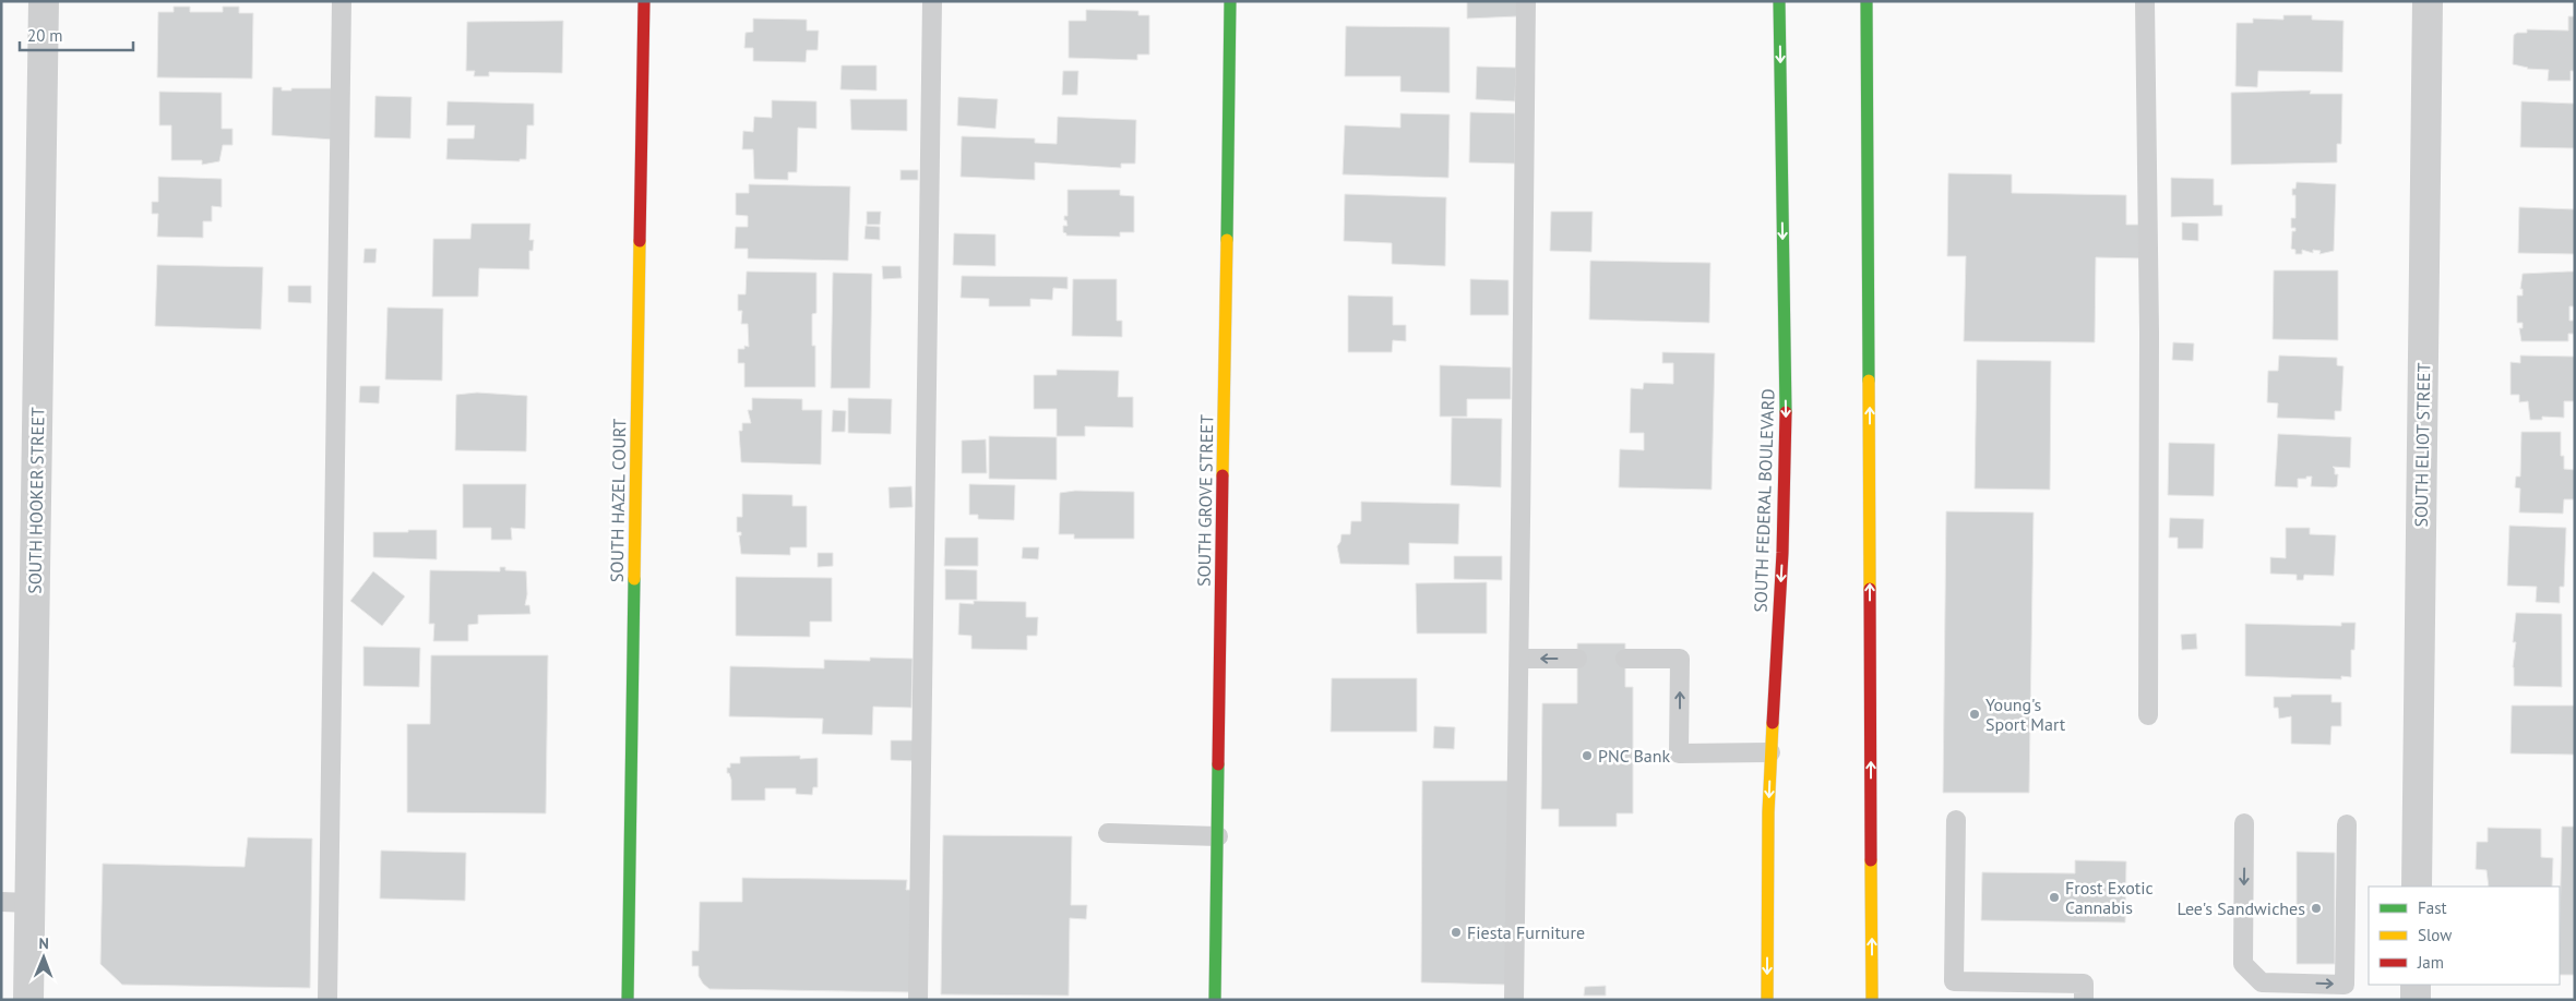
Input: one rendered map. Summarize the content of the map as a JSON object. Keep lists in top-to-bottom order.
{
  "streets": {
    "street": [
      "SOUTH ELIOT STREET",
      "SOUTH HOOKER STREET",
      "SOUTH HAZEL COURT",
      "SOUTH GROVE STREET",
      "SOUTH FEDERAL BOULEVARD"
    ]
  },
  "places": [
    "Young's Sport Mart",
    "PNC Bank",
    "Frost Exotic Cannabis",
    "Lee's Sandwiches",
    "Fiesta Furniture"
  ],
  "legend": ["Fast", "Slow", "Jam"],
  "scale_bar": "20 m",
  "north": "top"
}
